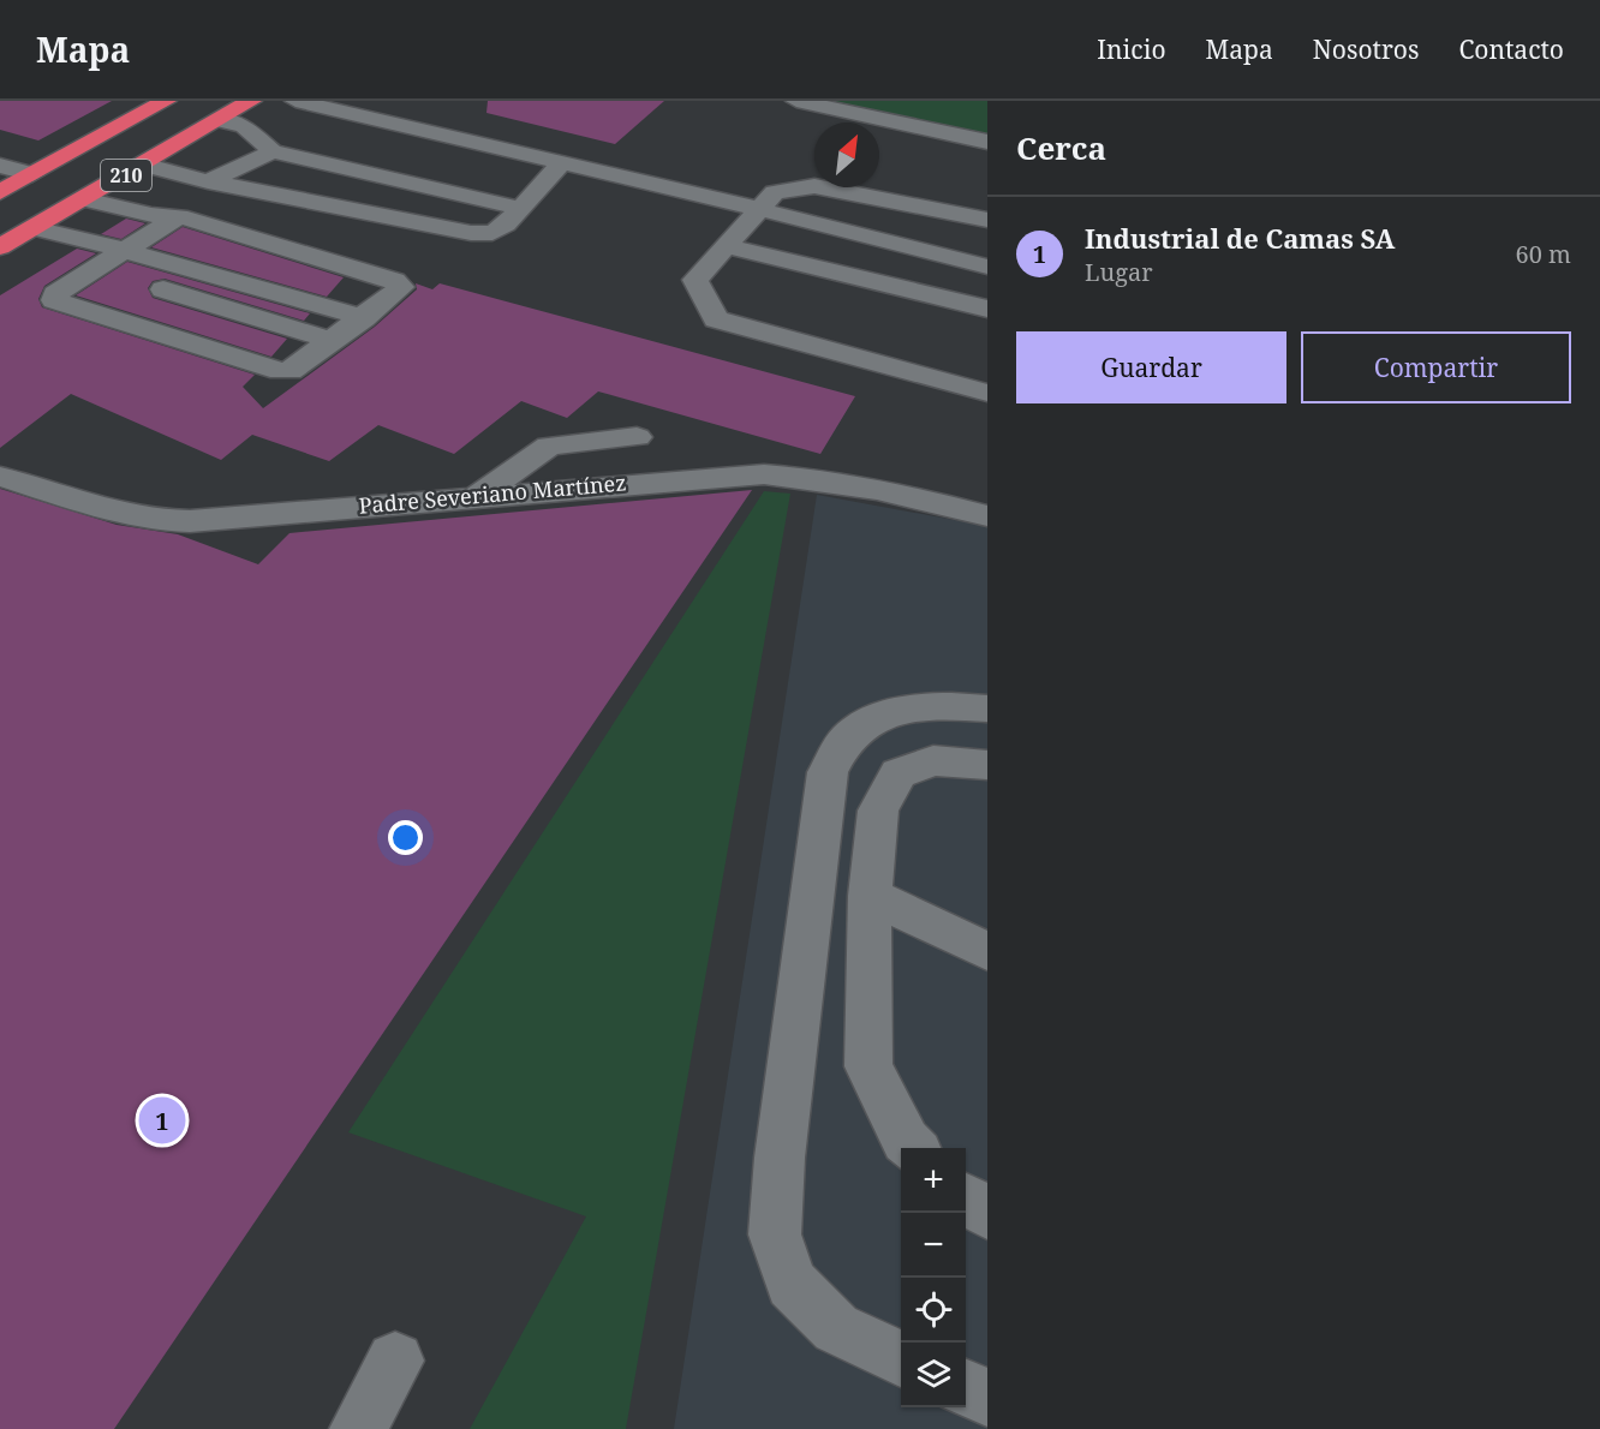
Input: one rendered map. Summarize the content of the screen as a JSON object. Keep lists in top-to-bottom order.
{
  "streets": {
    "highway": ["210"],
    "street": ["Padre Severiano Martínez"]
  },
  "north": "top right",
  "page": {
    "header": "Mapa",
    "nav": [
      "Inicio",
      "Mapa",
      "Nosotros",
      "Contacto"
    ],
    "heading": "Cerca",
    "list": [
      {
        "mark": "1",
        "name": "Industrial de Camas SA",
        "note": "Lugar",
        "value": "60 m"
      }
    ],
    "buttons": ["Guardar", "Compartir"],
    "pins": "1",
    "map_buttons": ["+", "−"]
  }
}
